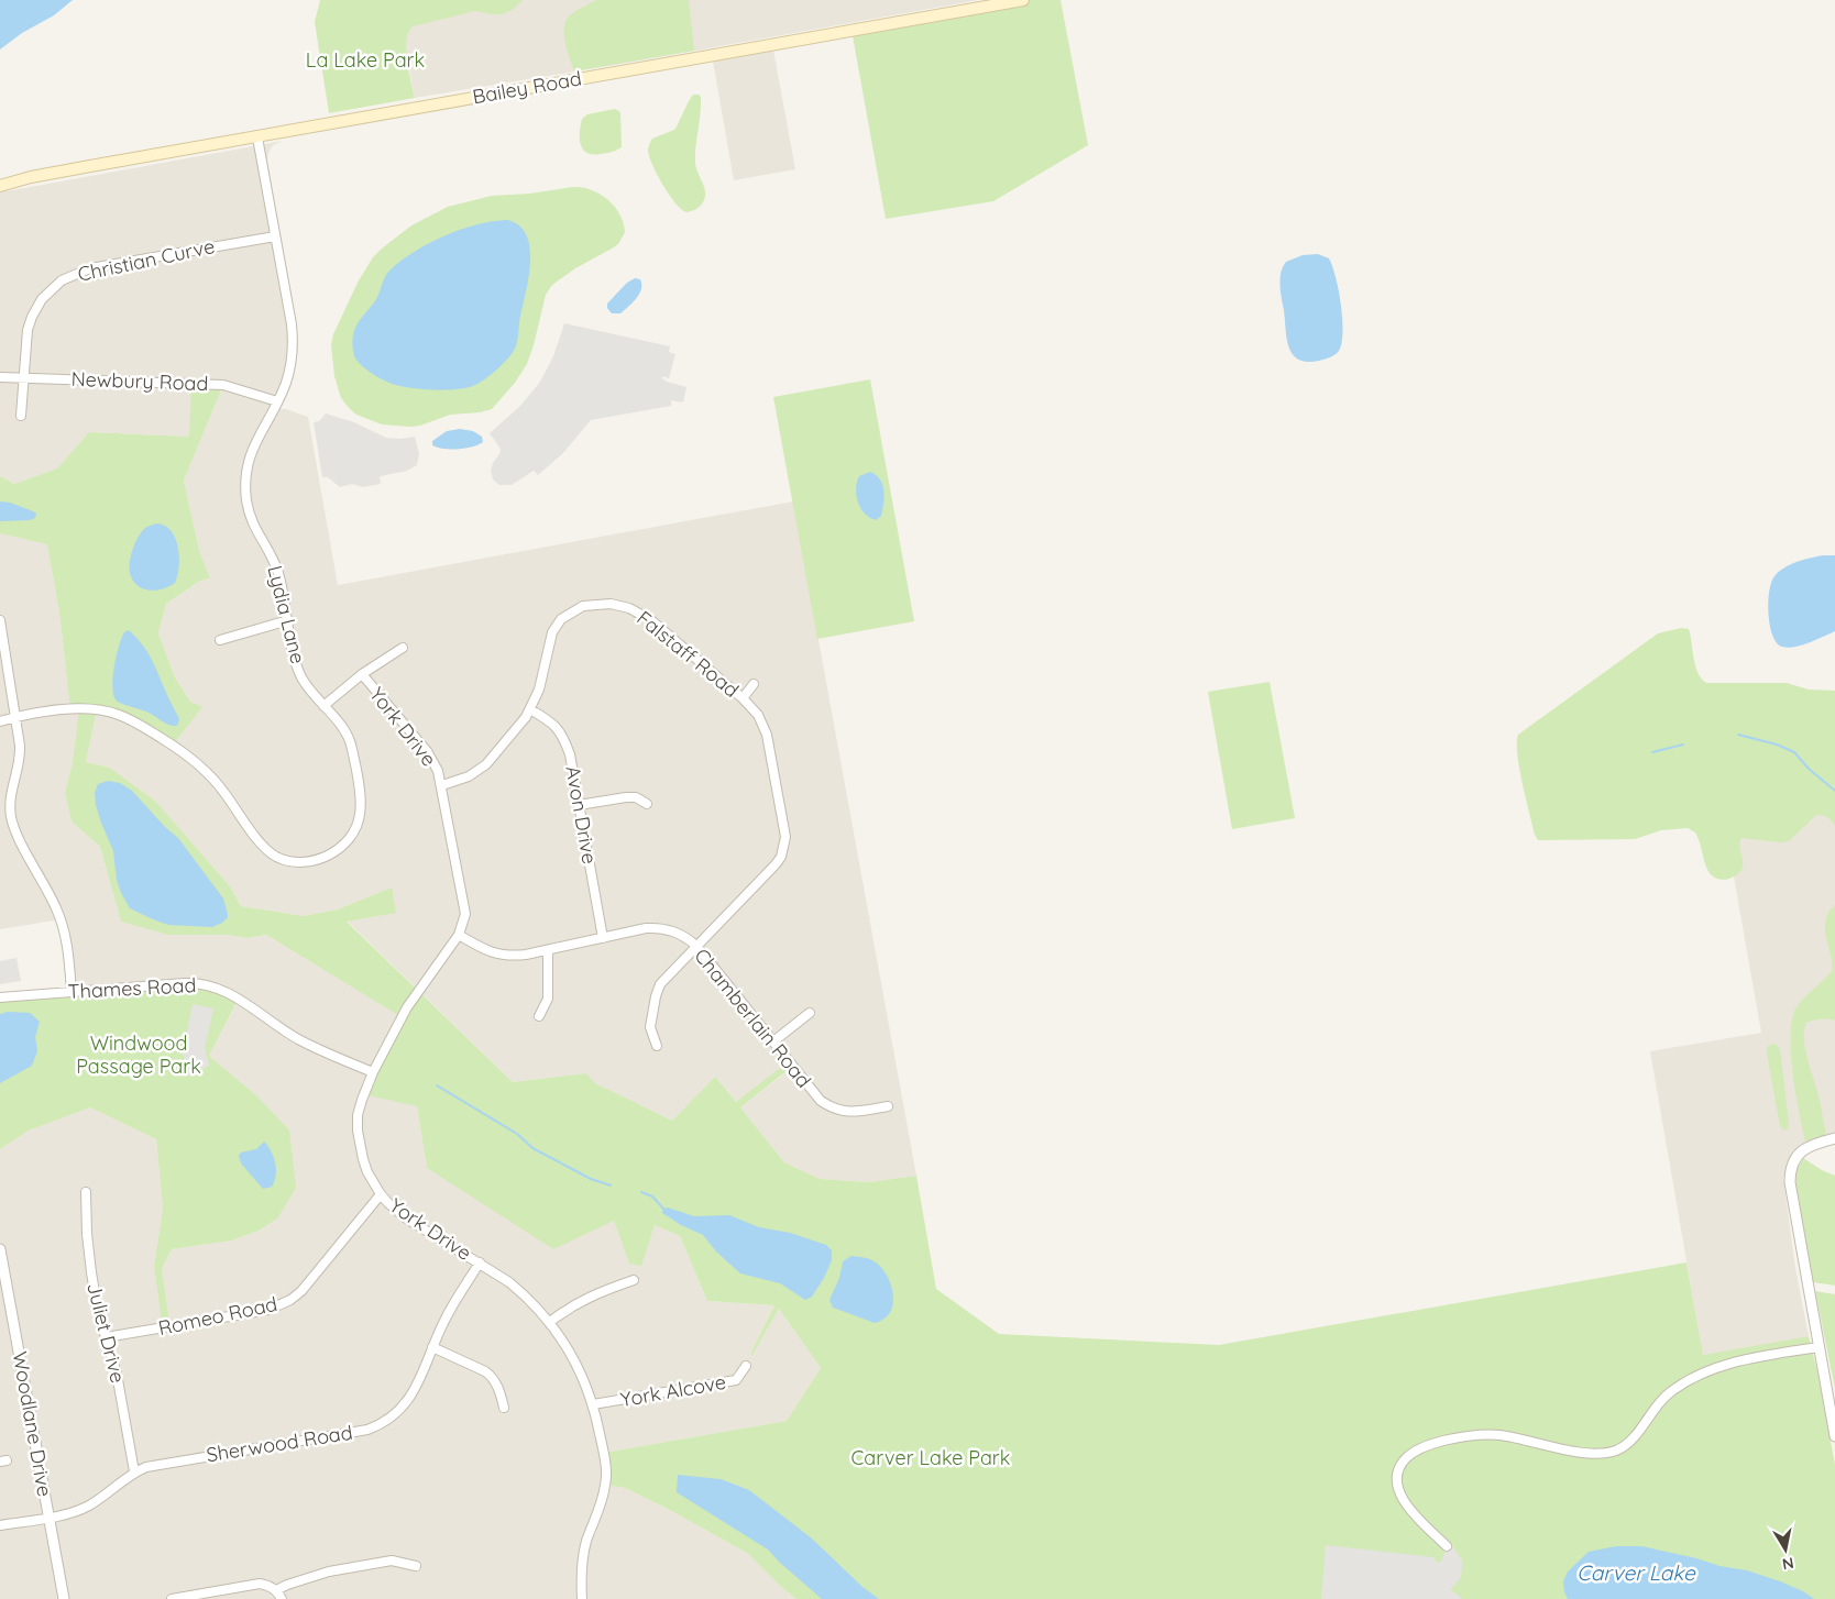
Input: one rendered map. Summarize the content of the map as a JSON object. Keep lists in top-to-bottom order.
{
  "streets": {
    "main road": ["Bailey Road"],
    "street": [
      "Christian Curve",
      "Newbury Road",
      "Lydia Lane",
      "Falstaff Road",
      "York Drive",
      "Avon Drive",
      "Thames Road",
      "Chamberlain Road",
      "Romeo Road",
      "Juliet Drive",
      "York Alcove",
      "Woodlane Drive",
      "Sherwood Road"
    ]
  },
  "crossings": [
    ["Bailey Road", "Lydia Lane"],
    ["Christian Curve", "Newbury Road"],
    ["Christian Curve", "Lydia Lane"],
    ["Newbury Road", "Lydia Lane"],
    ["Falstaff Road", "York Drive"],
    ["Falstaff Road", "Avon Drive"],
    ["Falstaff Road", "Chamberlain Road"],
    ["York Drive", "Thames Road"],
    ["York Drive", "Chamberlain Road"],
    ["York Drive", "Romeo Road"],
    ["York Drive", "York Alcove"],
    ["York Drive", "Sherwood Road"],
    ["Avon Drive", "Chamberlain Road"],
    ["Romeo Road", "Juliet Drive"],
    ["Juliet Drive", "Sherwood Road"],
    ["Woodlane Drive", "Sherwood Road"]
  ],
  "water": ["Carver Lake"],
  "parks": ["La Lake Park", "Windwood Passage Park", "Carver Lake Park"],
  "north": "bottom"
}
